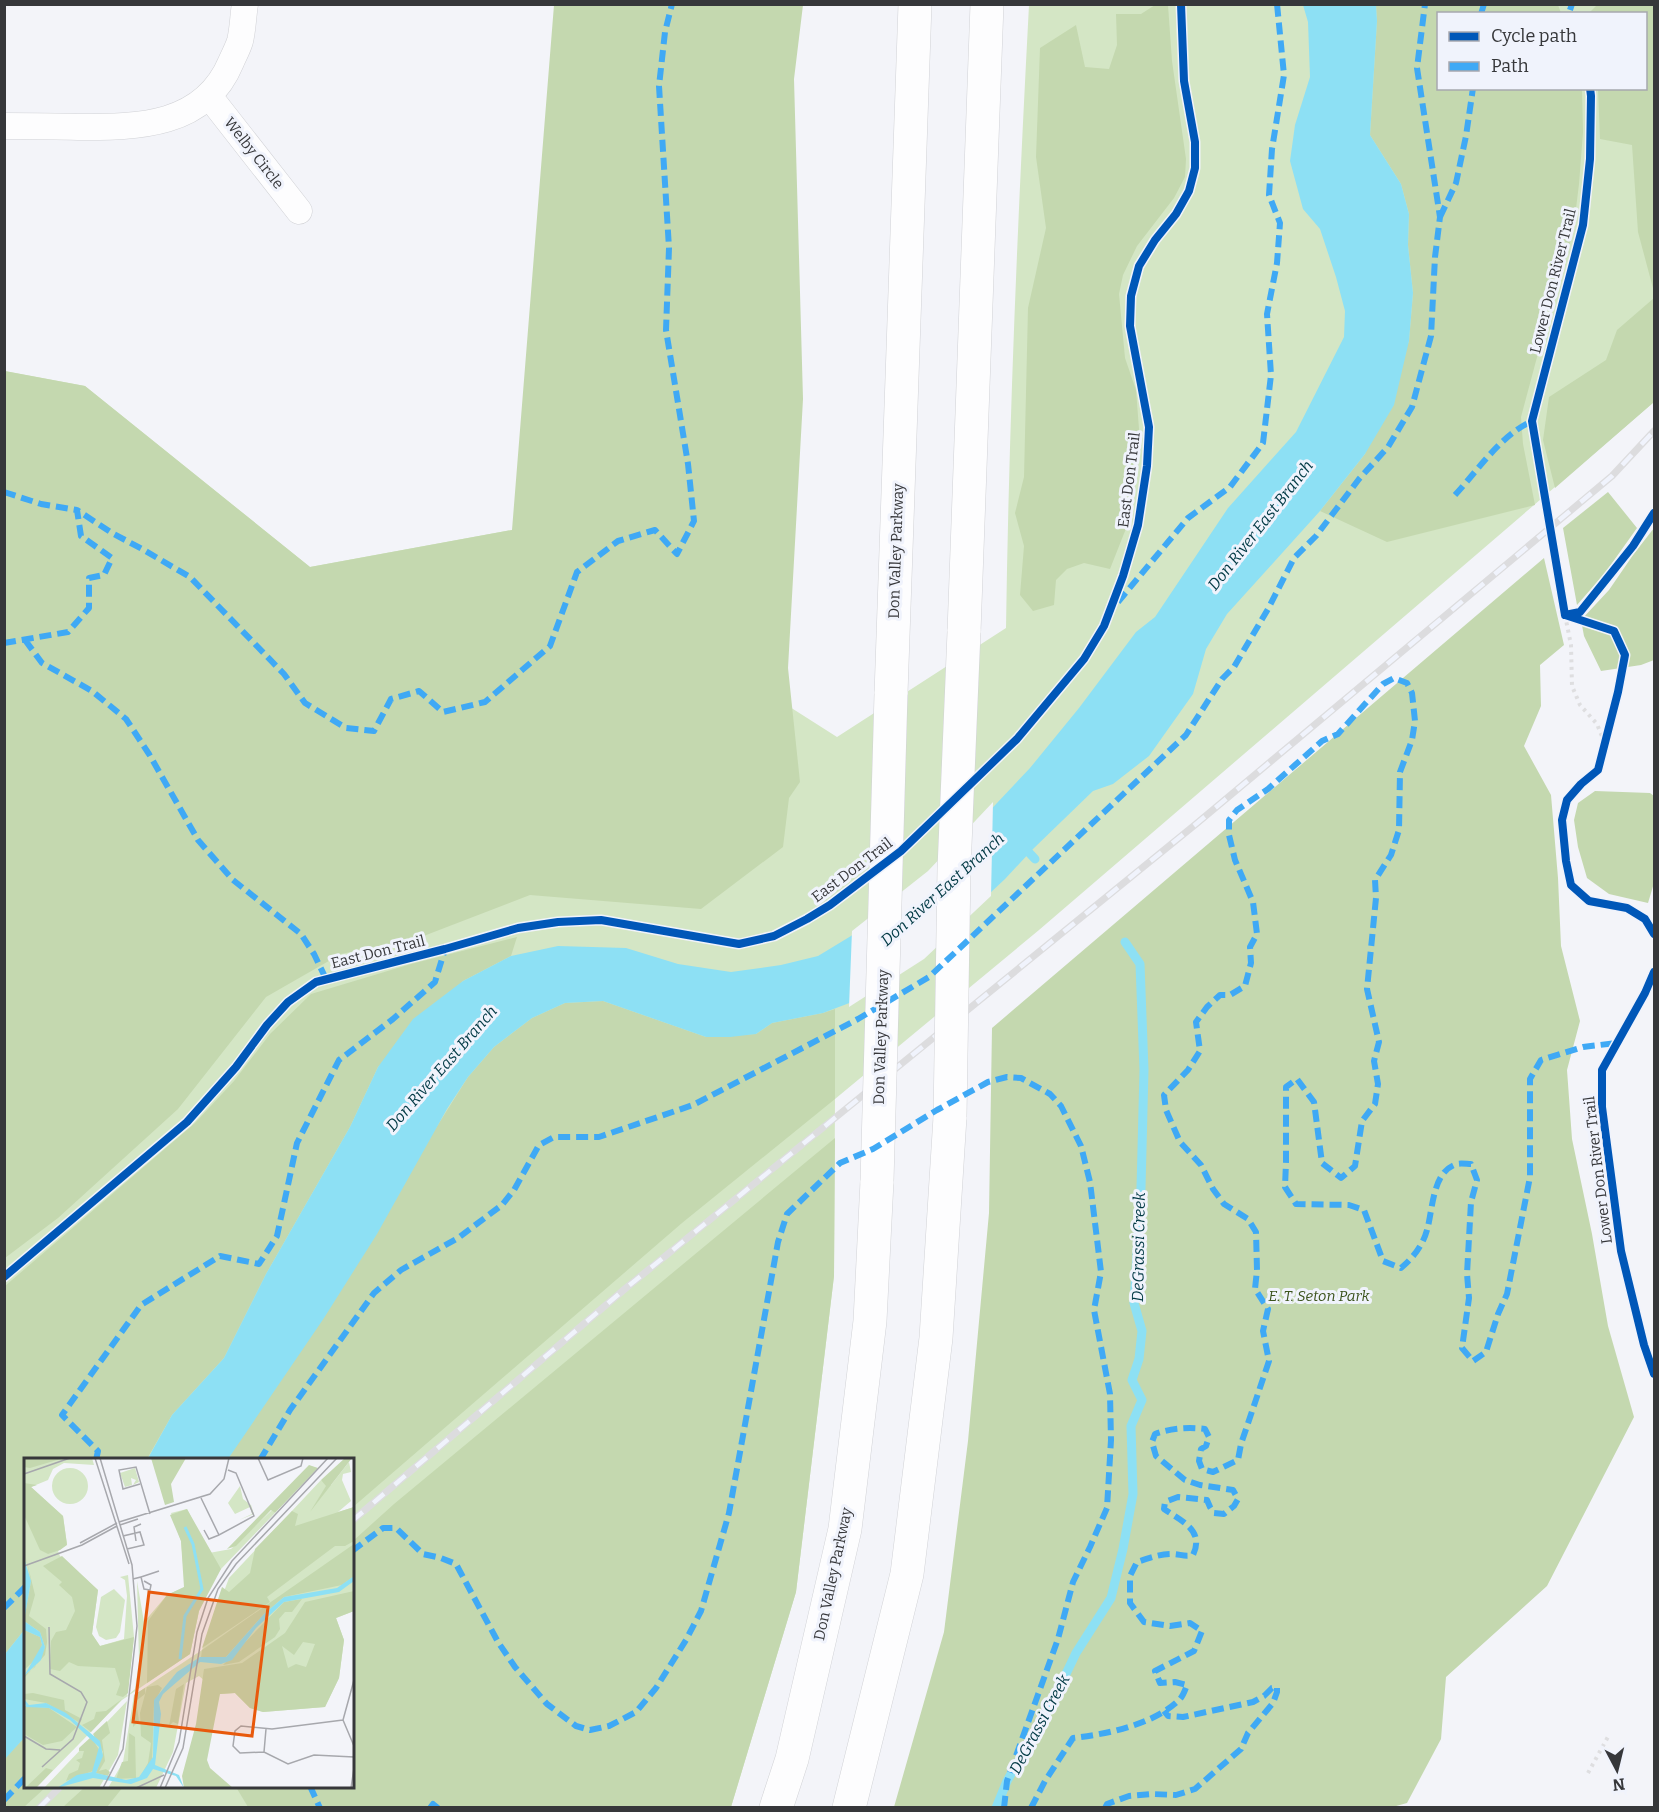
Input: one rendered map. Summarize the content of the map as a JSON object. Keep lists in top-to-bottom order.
{
  "streets": {
    "highway": ["Don Valley Parkway"],
    "street": ["Welby Circle"],
    "cycle path": ["Lower Don River Trail", "East Don Trail"]
  },
  "water": ["Don River East Branch", "DeGrassi Creek"],
  "parks": ["E. T. Seton Park"],
  "legend": ["Cycle path", "Path"],
  "north": "bottom"
}
